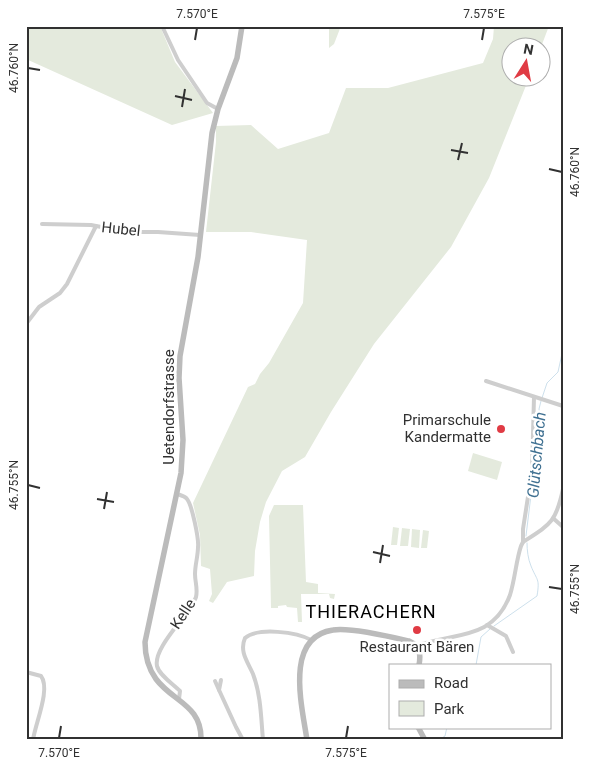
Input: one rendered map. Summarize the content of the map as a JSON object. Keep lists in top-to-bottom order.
{
  "streets": {
    "street": ["Hubel", "Uetendorfstrasse", "Kelle"]
  },
  "crossings": [
    ["Hubel", "Uetendorfstrasse"],
    ["Uetendorfstrasse", "Kelle"]
  ],
  "districts": ["THIERACHERN"],
  "water": ["Glütschbach"],
  "places": ["Primarschule Kandermatte", "Restaurant Bären"],
  "legend": ["Road", "Park"],
  "north": "top",
  "coordinates": [
    "7.570°E",
    "7.575°E",
    "46.760°N",
    "46.755°N"
  ]
}
